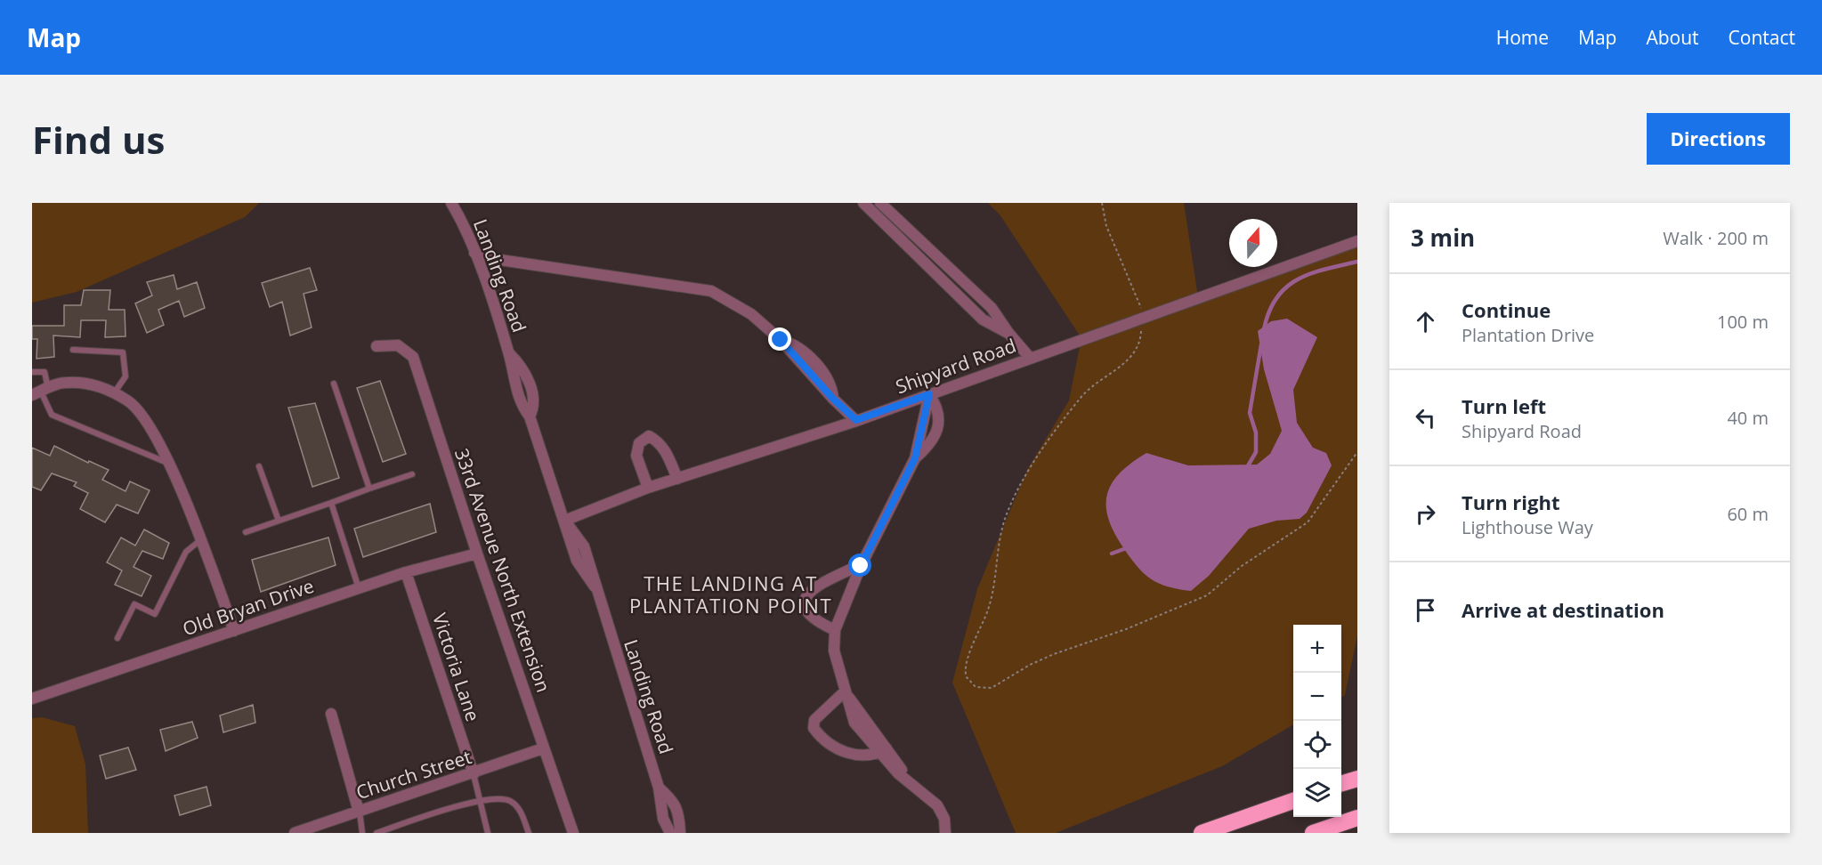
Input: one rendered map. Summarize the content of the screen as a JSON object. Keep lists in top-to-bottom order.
{
  "streets": {
    "street": [
      "Landing Road",
      "Shipyard Road",
      "33rd Avenue North Extension",
      "Old Bryan Drive",
      "Victoria Lane",
      "Church Street"
    ]
  },
  "crossings": [
    ["Landing Road", "Shipyard Road"],
    ["33rd Avenue North Extension", "Old Bryan Drive"],
    ["33rd Avenue North Extension", "Church Street"],
    ["Old Bryan Drive", "Victoria Lane"],
    ["Victoria Lane", "Church Street"]
  ],
  "districts": ["THE LANDING AT PLANTATION POINT"],
  "north": "top",
  "page": {
    "header": "Map",
    "nav": [
      "Home",
      "Map",
      "About",
      "Contact"
    ],
    "buttons": "Directions",
    "title": "Find us",
    "heading": ["3 min", "Walk · 200 m"],
    "list": [
      ["Continue", "Plantation Drive", "100 m"],
      ["Turn left", "Shipyard Road", "40 m"],
      ["Turn right", "Lighthouse Way", "60 m"],
      "Arrive at destination"
    ],
    "map_buttons": ["+", "−"]
  }
}
